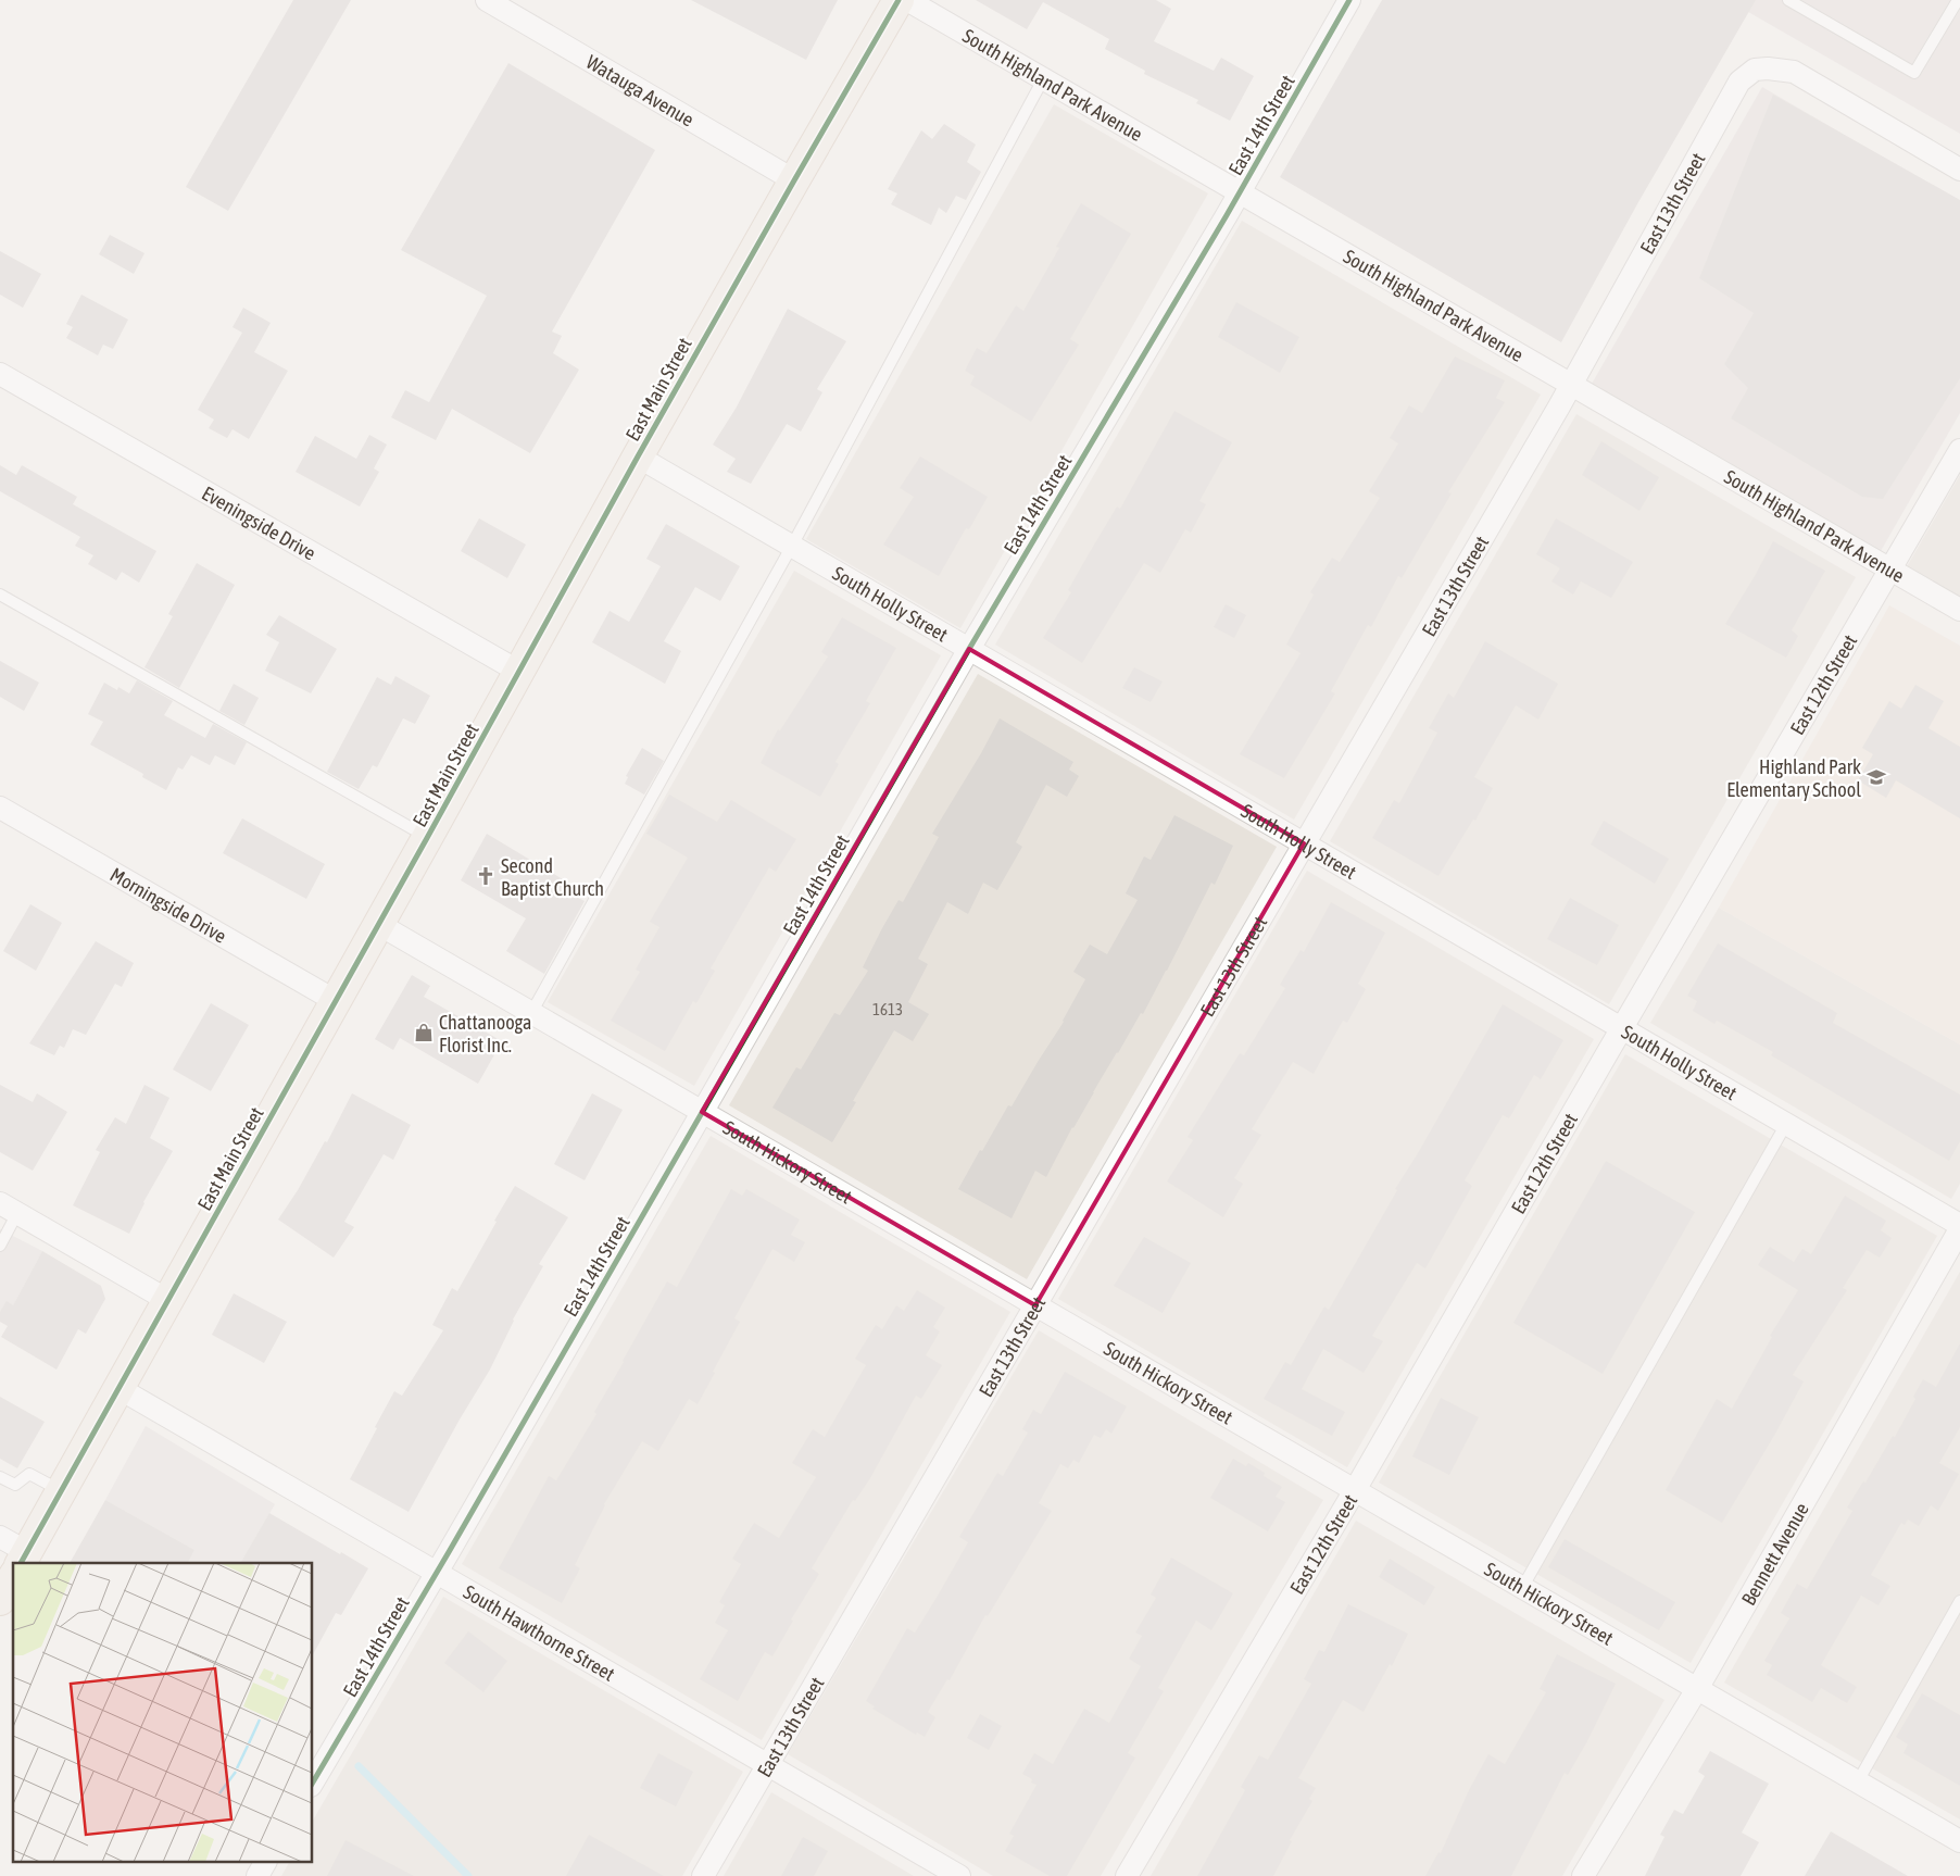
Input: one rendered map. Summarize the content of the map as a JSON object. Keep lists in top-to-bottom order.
{
  "streets": {
    "main road": ["East Main Street"],
    "street": [
      "South Highland Park Avenue",
      "Watauga Avenue",
      "East 14th Street",
      "East 13th Street",
      "Eveningside Drive",
      "South Holly Street",
      "East 12th Street",
      "Morningside Drive",
      "South Hickory Street",
      "Bennett Avenue",
      "South Hawthorne Street"
    ]
  },
  "crossings": [
    ["South Highland Park Avenue", "East 14th Street"],
    ["South Highland Park Avenue", "East 13th Street"],
    ["South Highland Park Avenue", "East 12th Street"],
    ["Watauga Avenue", "East Main Street"],
    ["East 14th Street", "South Holly Street"],
    ["East 14th Street", "South Hickory Street"],
    ["East 14th Street", "South Hawthorne Street"],
    ["East 13th Street", "South Holly Street"],
    ["East 13th Street", "South Hickory Street"],
    ["East 13th Street", "South Hawthorne Street"],
    ["East Main Street", "Eveningside Drive"],
    ["East Main Street", "South Holly Street"],
    ["East Main Street", "Morningside Drive"],
    ["East Main Street", "South Hickory Street"],
    ["East Main Street", "South Hawthorne Street"],
    ["South Holly Street", "East 12th Street"],
    ["East 12th Street", "South Hickory Street"],
    ["South Hickory Street", "Bennett Avenue"]
  ],
  "places": {
    "school or university": ["Highland Park Elementary School"],
    "church": ["Second Baptist Church"],
    "shop": ["Chattanooga Florist Inc."]
  },
  "house_numbers": ["1613"]
}
